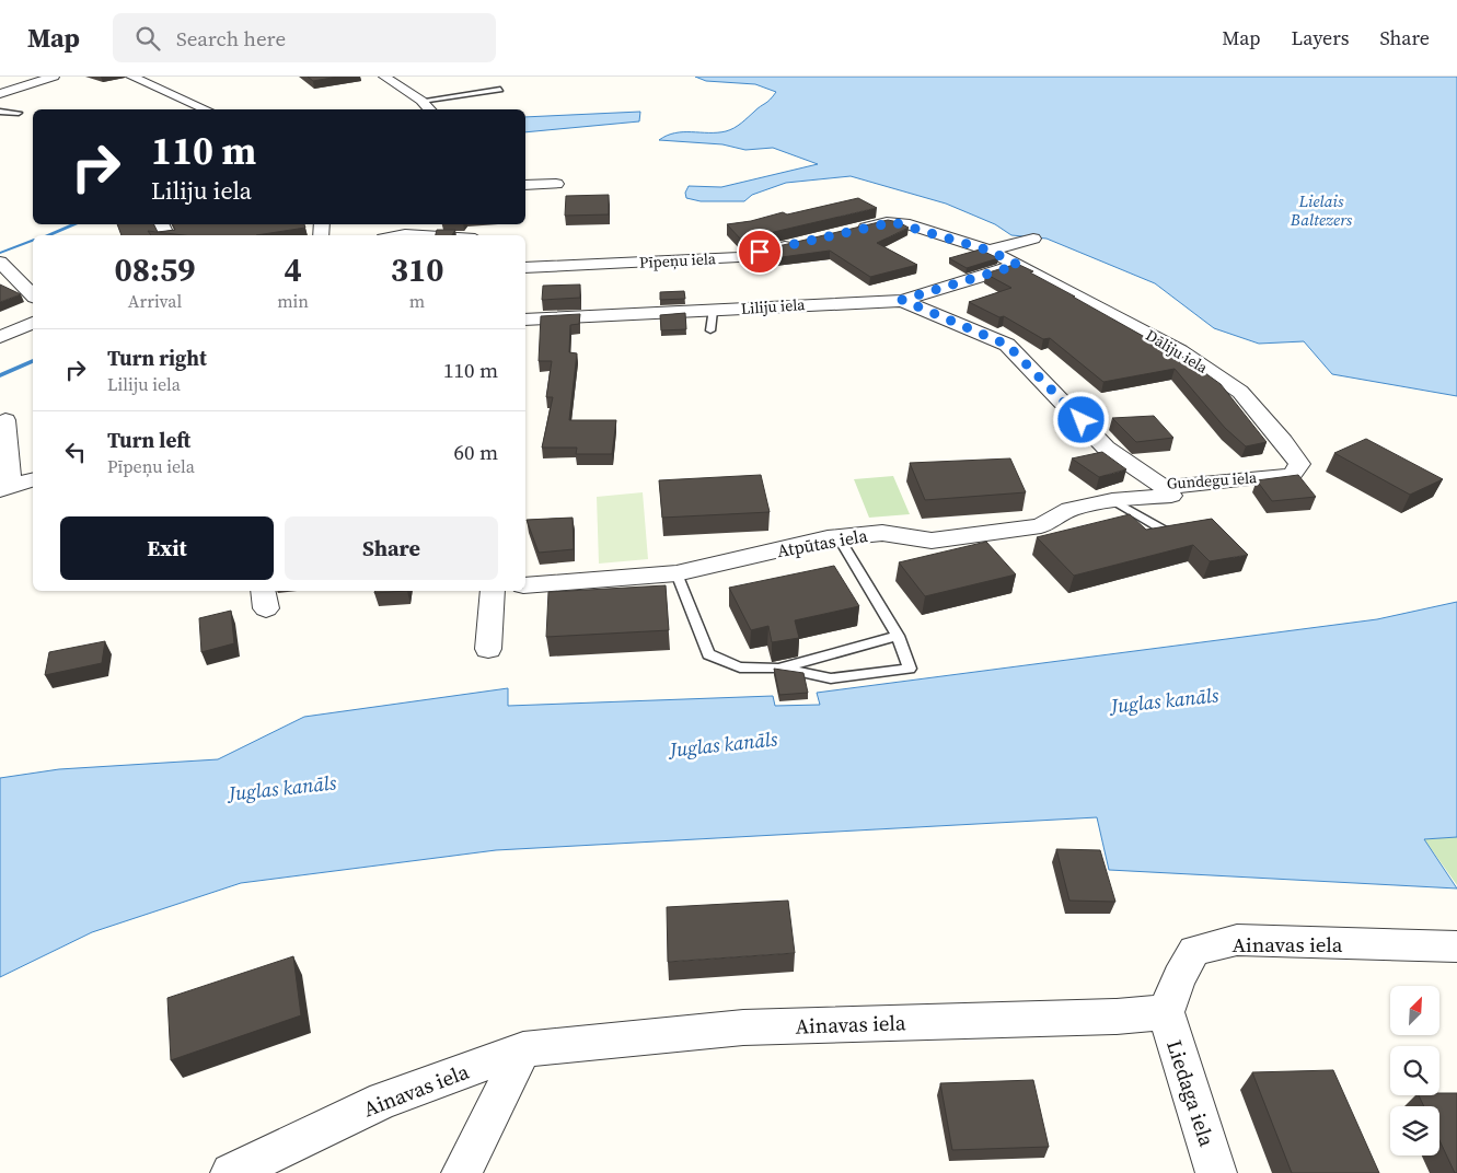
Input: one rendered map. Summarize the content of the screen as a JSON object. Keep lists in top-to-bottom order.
{
  "streets": {
    "street": [
      "Pīpeņu iela",
      "Liliju iela",
      "Dāliju iela",
      "Gundegu iela",
      "Atpūtas iela",
      "Ainavas iela",
      "Liedaga iela"
    ]
  },
  "crossings": [
    ["Liliju iela", "Dāliju iela"],
    ["Liliju iela", "Gundegu iela"],
    ["Dāliju iela", "Gundegu iela"],
    ["Gundegu iela", "Atpūtas iela"],
    ["Ainavas iela", "Liedaga iela"]
  ],
  "water": ["Lielais Baltezers", "Juglas kanāls"],
  "north": "top right",
  "page": {
    "header": "Map",
    "search": "Search here",
    "nav": ["Map", "Layers", "Share"],
    "turn": ["110 m", "Liliju iela"],
    "eta": [
      "08:59",
      "Arrival",
      "4",
      "min",
      "310",
      "m"
    ],
    "list": [
      {
        "name": "Turn right",
        "note": "Liliju iela",
        "value": "110 m"
      },
      {
        "name": "Turn left",
        "note": "Pīpeņu iela",
        "value": "60 m"
      }
    ],
    "buttons": ["Exit", "Share"]
  }
}
